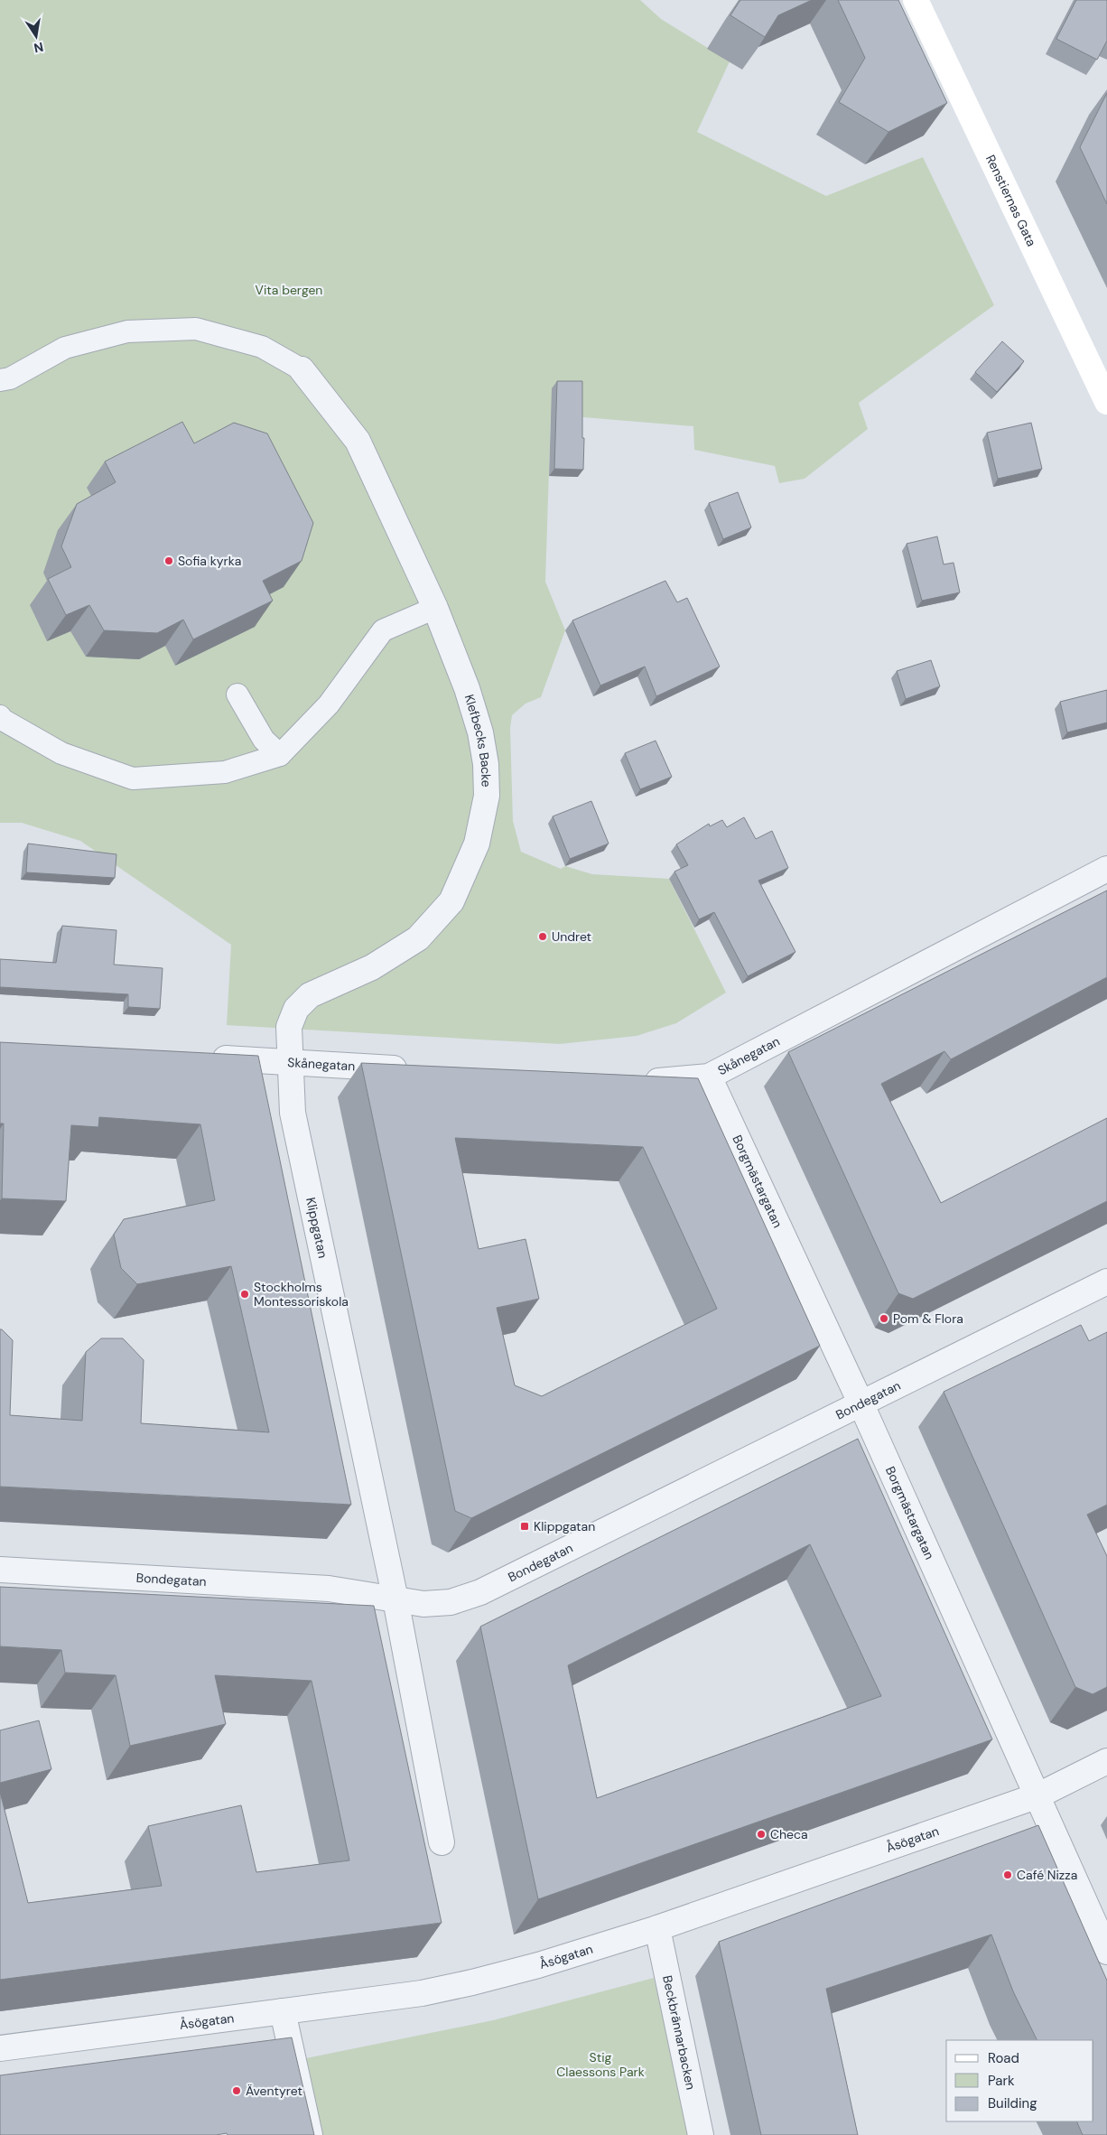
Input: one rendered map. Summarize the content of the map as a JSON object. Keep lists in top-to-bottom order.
{
  "streets": {
    "street": [
      "Renstiernas Gata",
      "Klefbecks Backe",
      "Skånegatan",
      "Borgmästargatan",
      "Klippgatan",
      "Bondegatan",
      "Åsögatan",
      "Beckbrännarbacken"
    ]
  },
  "crossings": [
    ["Klefbecks Backe", "Skånegatan"],
    ["Klefbecks Backe", "Klippgatan"],
    ["Skånegatan", "Borgmästargatan"],
    ["Skånegatan", "Klippgatan"],
    ["Borgmästargatan", "Bondegatan"],
    ["Borgmästargatan", "Åsögatan"],
    ["Klippgatan", "Bondegatan"],
    ["Åsögatan", "Beckbrännarbacken"]
  ],
  "parks": ["Vita bergen", "Stig Claessons Park"],
  "places": {
    "other": [
      "Sofia kyrka",
      "Undret",
      "Stockholms Montessoriskola",
      "Pom & Flora",
      "Checa",
      "Café Nizza",
      "Äventyret"
    ],
    "transit": ["Klippgatan"]
  },
  "legend": ["Road", "Park", "Building"],
  "north": "bottom"
}
